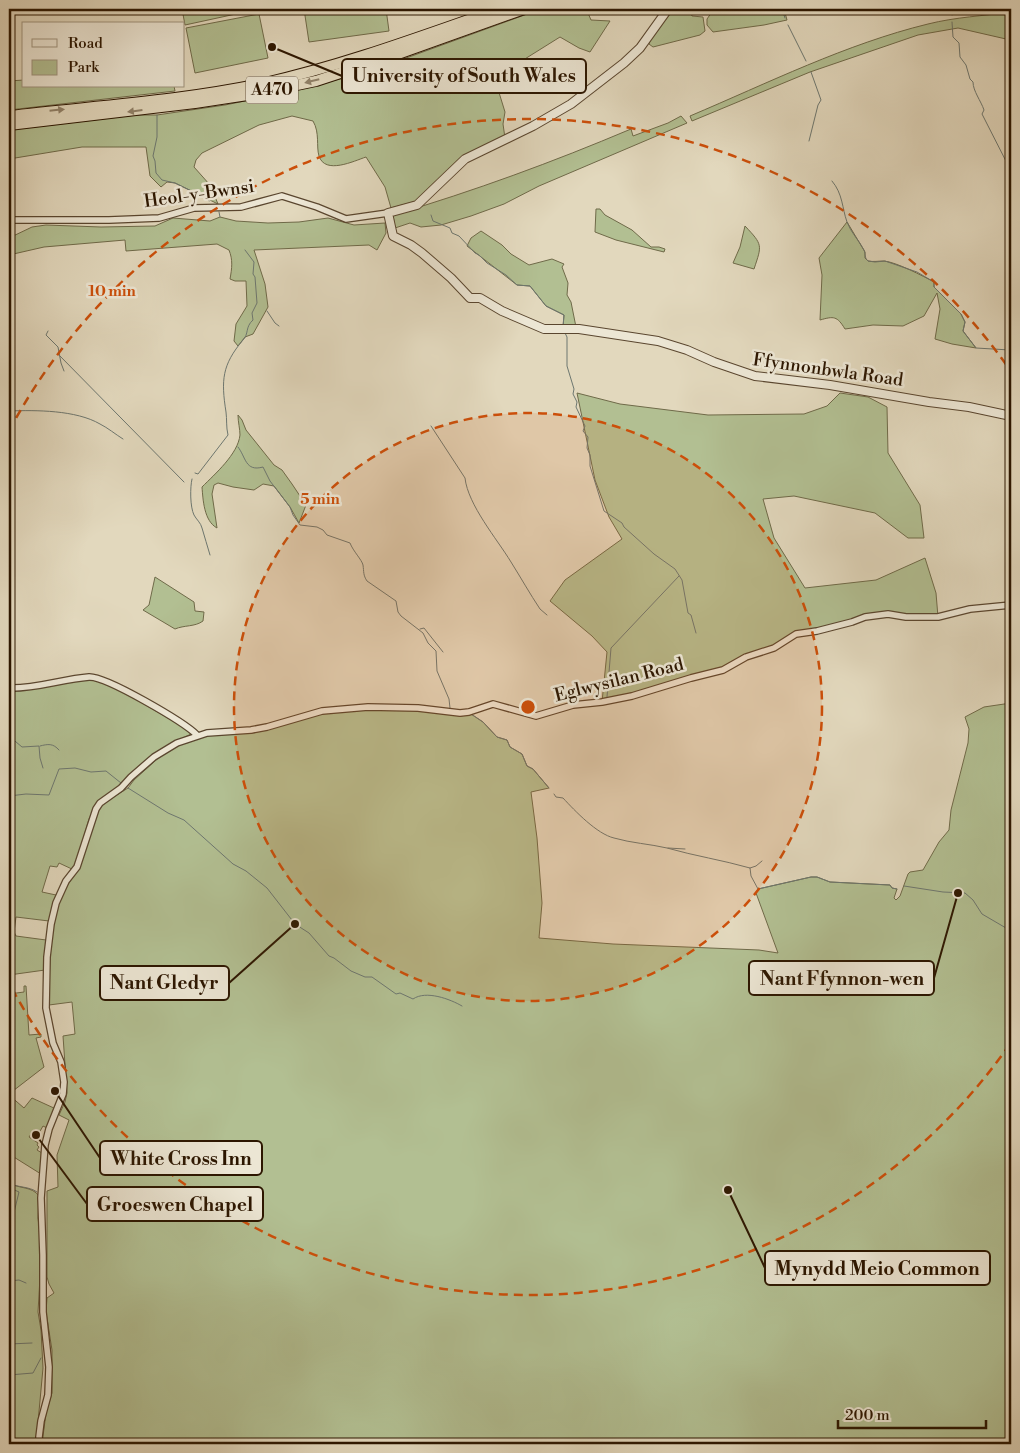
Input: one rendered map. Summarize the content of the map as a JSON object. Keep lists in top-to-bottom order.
{
  "streets": {
    "highway": ["A470"],
    "street": ["Heol-y-Bwnsi", "Ffynnonbwla Road", "Eglwysilan Road"]
  },
  "crossings": [
    ["Heol-y-Bwnsi", "Ffynnonbwla Road"]
  ],
  "places": [
    "University of South Wales",
    "Nant Ffynnon-wen",
    "Nant Gledyr",
    "White Cross Inn",
    "Groeswen Chapel",
    "Mynydd Meio Common"
  ],
  "legend": ["Road", "Park"],
  "scale_bar": "200 m",
  "rings": ["10 min", "5 min"]
}
